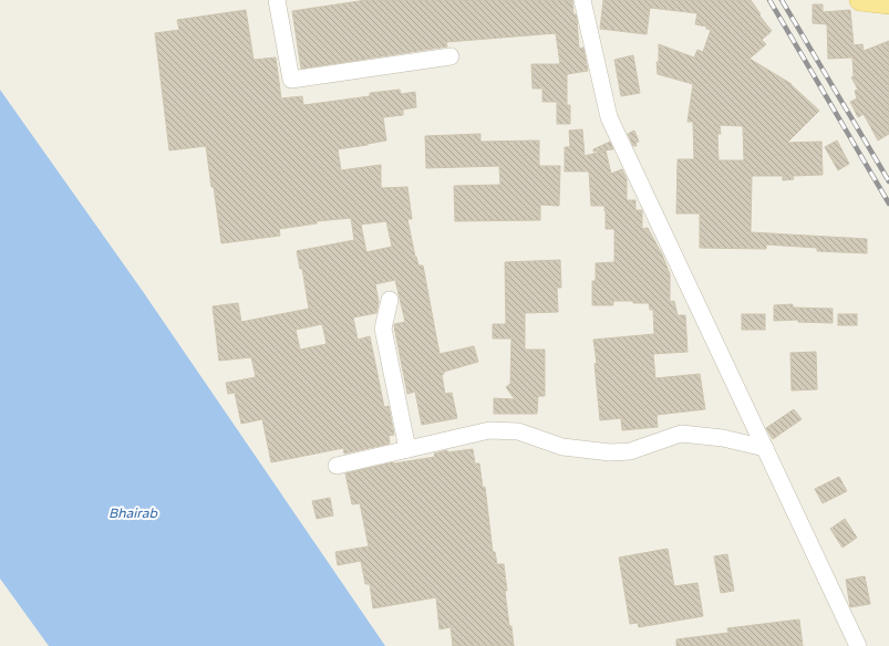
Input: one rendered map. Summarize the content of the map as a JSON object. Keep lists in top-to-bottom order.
{
  "water": ["Bhairab"]
}
